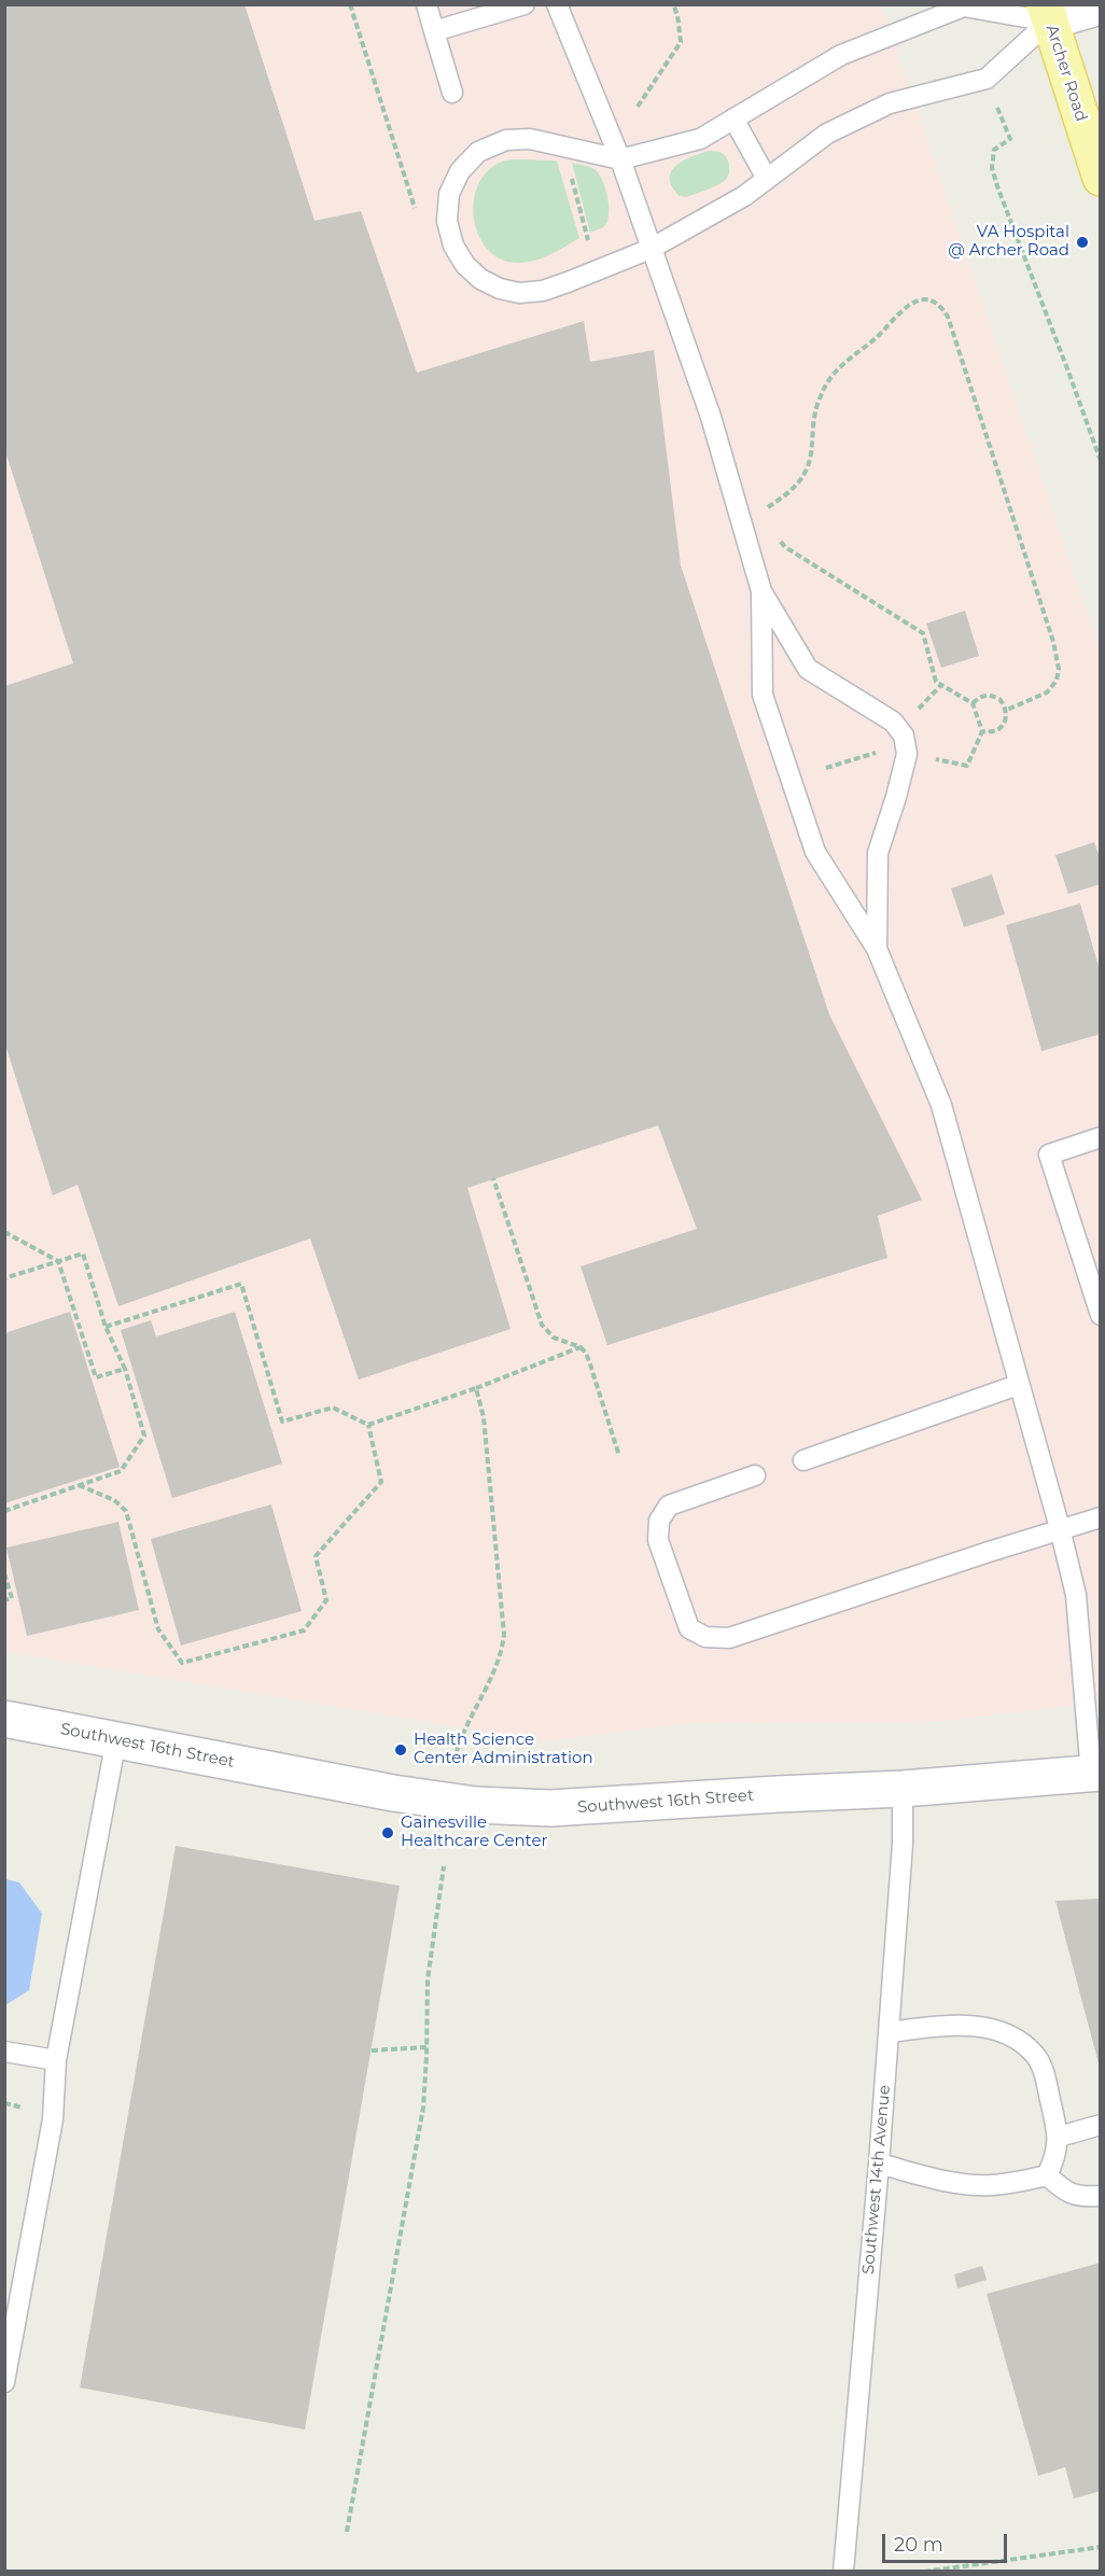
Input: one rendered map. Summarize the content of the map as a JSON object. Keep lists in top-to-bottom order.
{
  "streets": {
    "main road": ["Archer Road"],
    "street": ["Southwest 16th Street"],
    "lane": ["Southwest 14th Avenue"]
  },
  "crossings": [
    ["Southwest 16th Street", "Southwest 14th Avenue"]
  ],
  "places": ["VA Hospital @ Archer Road", "Health Science Center Administration", "Gainesville Healthcare Center"],
  "scale_bar": "20 m"
}
